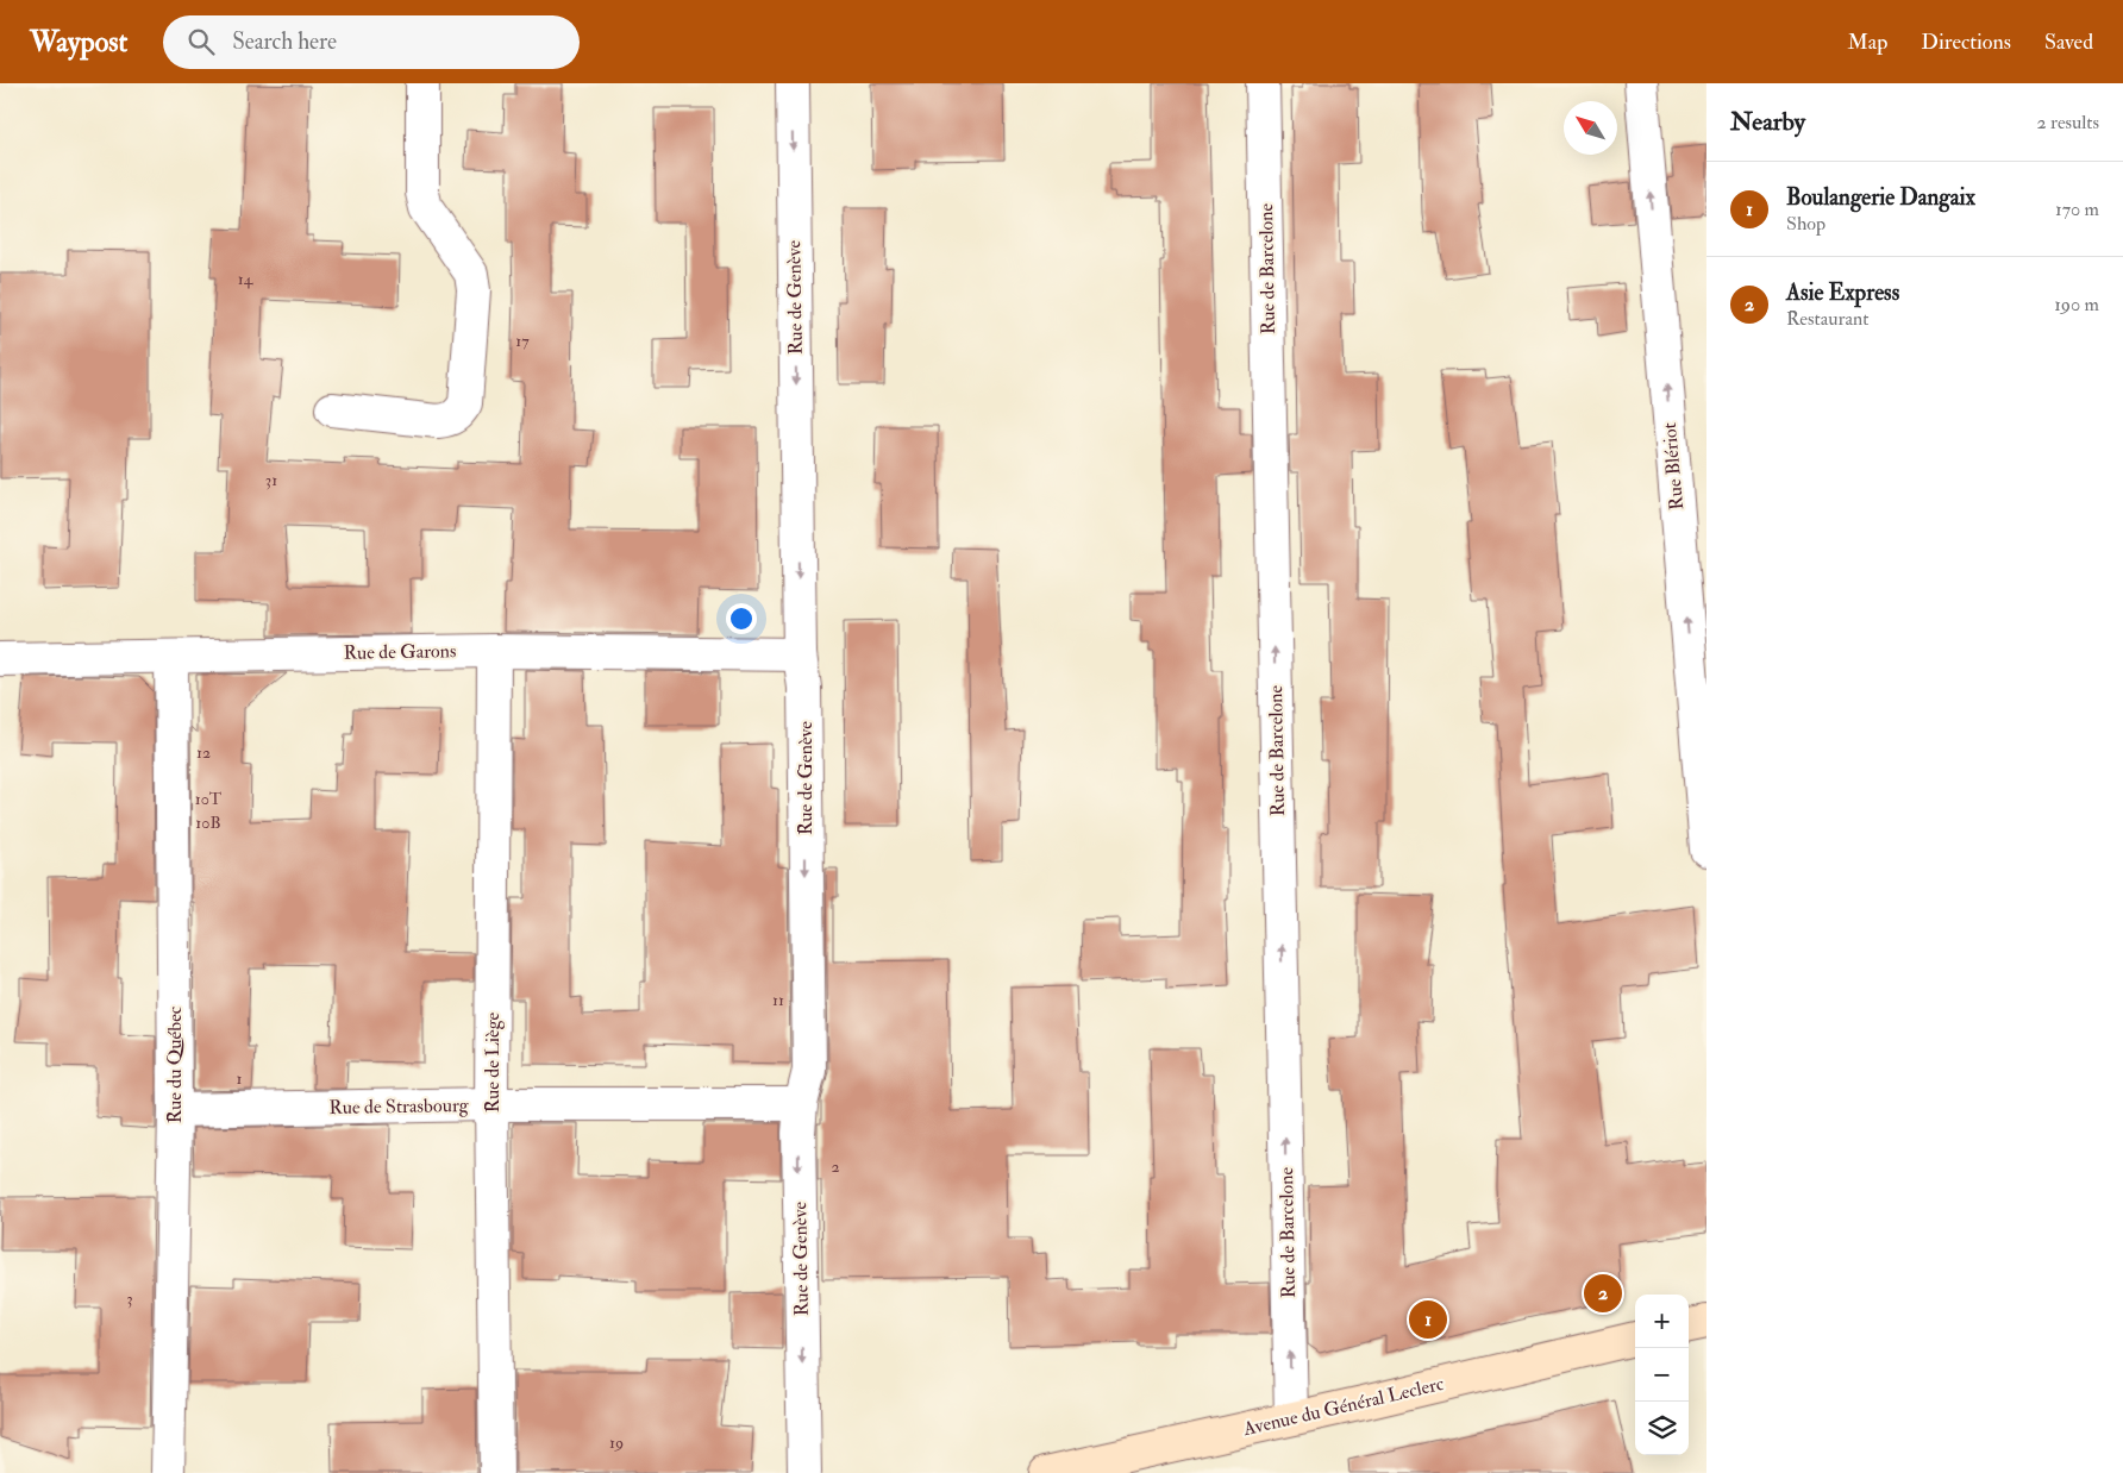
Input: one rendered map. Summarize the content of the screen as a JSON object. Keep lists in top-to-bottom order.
{
  "streets": {
    "main road": ["Avenue du Général Leclerc"],
    "street": [
      "Rue de Barcelone",
      "Rue de Genève",
      "Rue Blériot",
      "Rue de Garons",
      "Rue de Liège",
      "Rue du Québec",
      "Rue de Strasbourg"
    ]
  },
  "crossings": [
    ["Rue de Barcelone", "Avenue du Général Leclerc"],
    ["Rue de Genève", "Rue de Garons"],
    ["Rue de Genève", "Rue de Strasbourg"],
    ["Rue de Garons", "Rue de Liège"],
    ["Rue de Garons", "Rue du Québec"],
    ["Rue de Liège", "Rue de Strasbourg"],
    ["Rue du Québec", "Rue de Strasbourg"]
  ],
  "one_way": ["Rue de Barcelone", "Rue de Genève", "Rue Blériot"],
  "house_numbers": [
    "14",
    "17",
    "31",
    "12",
    "10T",
    "10B",
    "11",
    "1",
    "2",
    "3",
    "19"
  ],
  "north": "top left",
  "page": {
    "header": "Waypost",
    "search": "Search here",
    "nav": ["Map", "Directions", "Saved"],
    "heading": ["Nearby", "2 results"],
    "list": [
      {
        "mark": "1",
        "name": "Boulangerie Dangaix",
        "note": "Shop",
        "value": "170 m"
      },
      {
        "mark": "2",
        "name": "Asie Express",
        "note": "Restaurant",
        "value": "190 m"
      }
    ],
    "pins": ["2", "1"],
    "map_buttons": ["+", "−"]
  }
}
